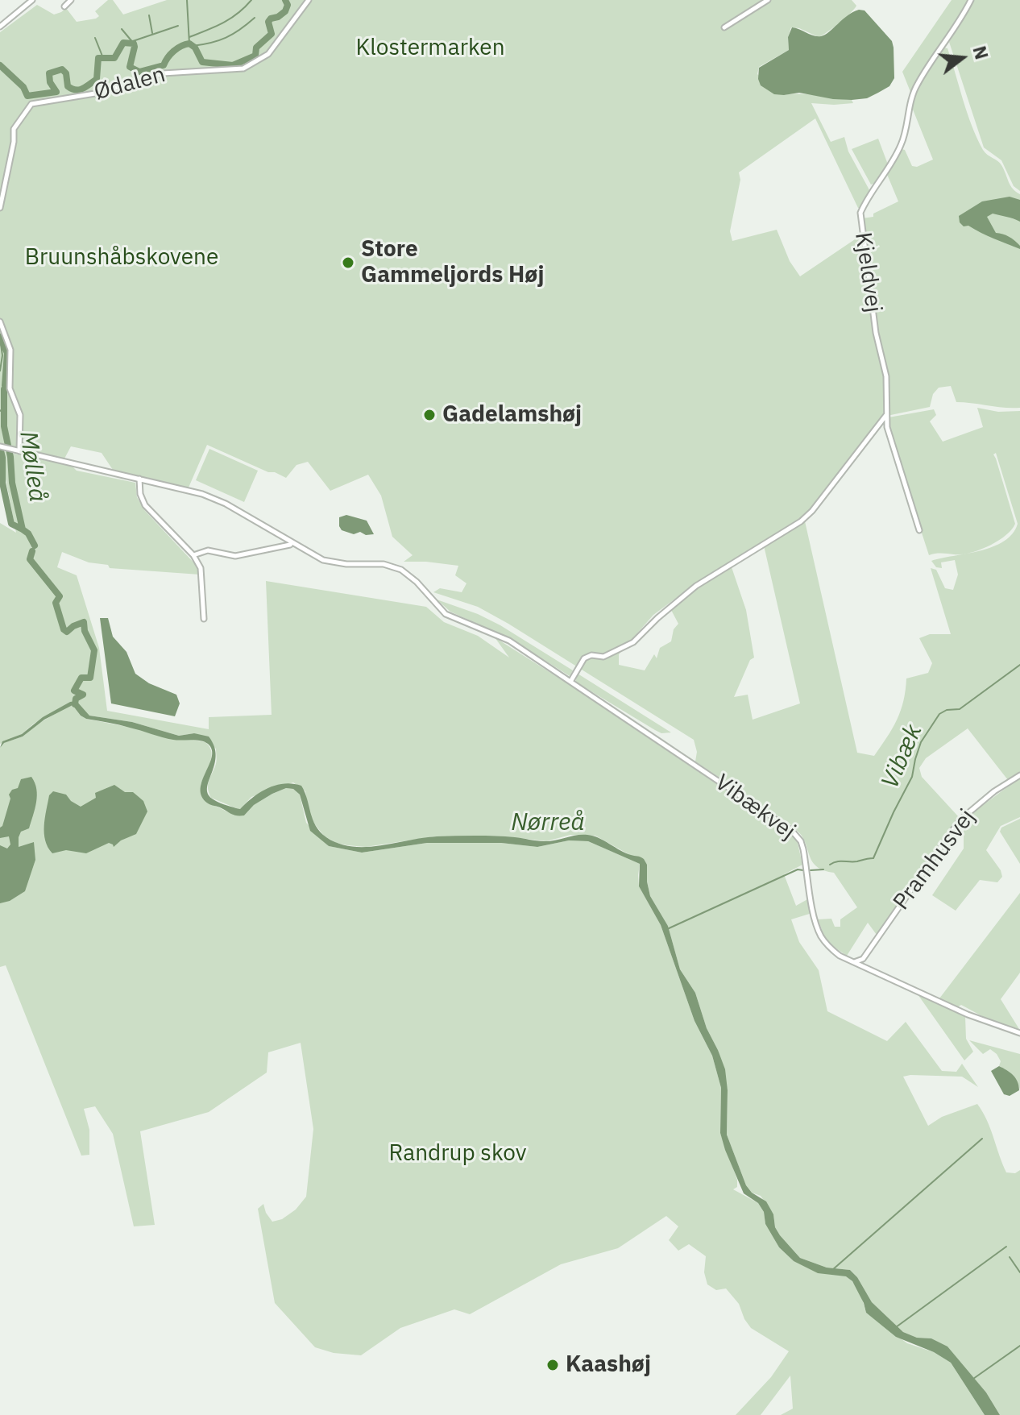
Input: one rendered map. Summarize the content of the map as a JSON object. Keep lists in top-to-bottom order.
{
  "streets": {
    "street": [
      "Ødalen",
      "Kjeldvej",
      "Vibækvej",
      "Pramhusvej"
    ]
  },
  "water": ["Mølleå", "Vibæk", "Nørreå"],
  "parks": ["Klostermarken", "Bruunshåbskovene", "Randrup skov"],
  "places": ["Store Gammeljords Høj", "Gadelamshøj", "Kaashøj"],
  "north": "right"
}
